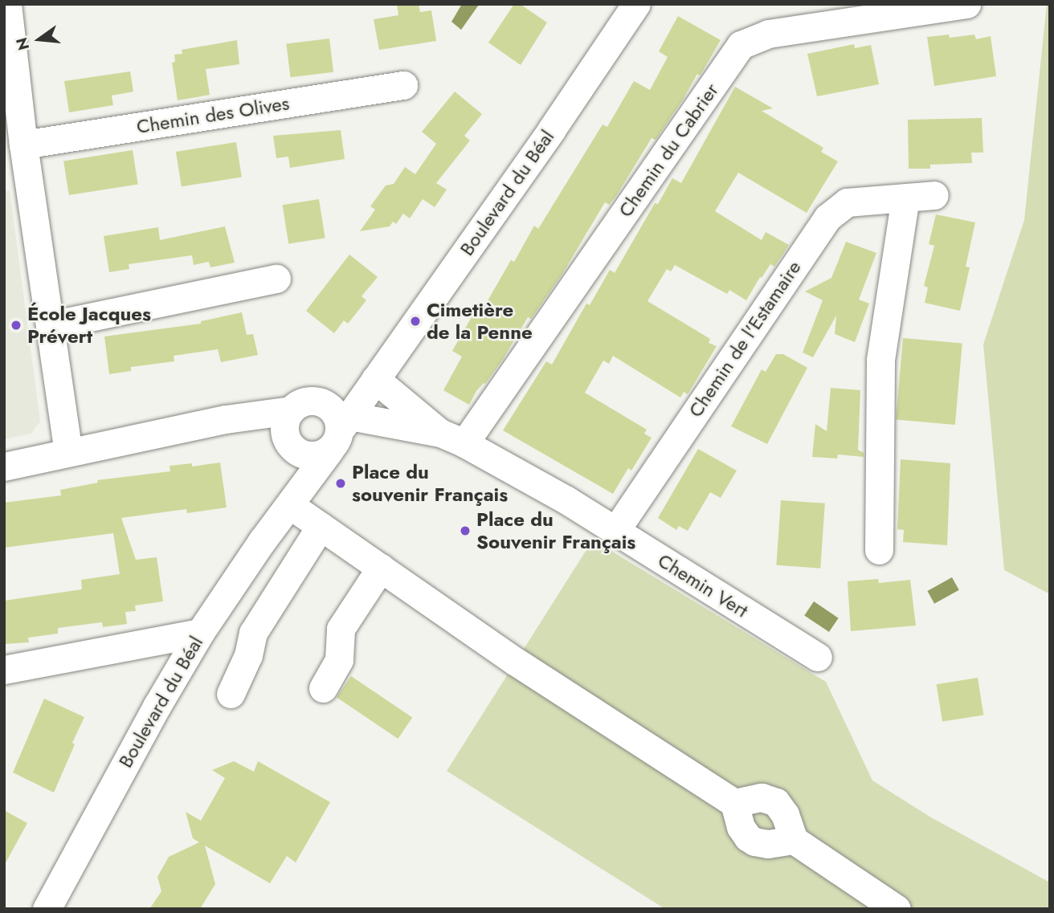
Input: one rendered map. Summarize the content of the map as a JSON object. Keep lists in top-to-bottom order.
{
  "streets": {
    "street": [
      "Chemin des Olives",
      "Chemin du Cabrier",
      "Boulevard du Béal",
      "Chemin de l'Estamaire",
      "Chemin Vert"
    ]
  },
  "crossings": [
    ["Chemin du Cabrier", "Chemin Vert"],
    ["Boulevard du Béal", "Chemin Vert"],
    ["Chemin de l'Estamaire", "Chemin Vert"]
  ],
  "places": [
    "Cimetière de la Penne",
    "École Jacques Prévert",
    "Place du souvenir Français",
    "Place du Souvenir Français"
  ],
  "north": "left"
}
